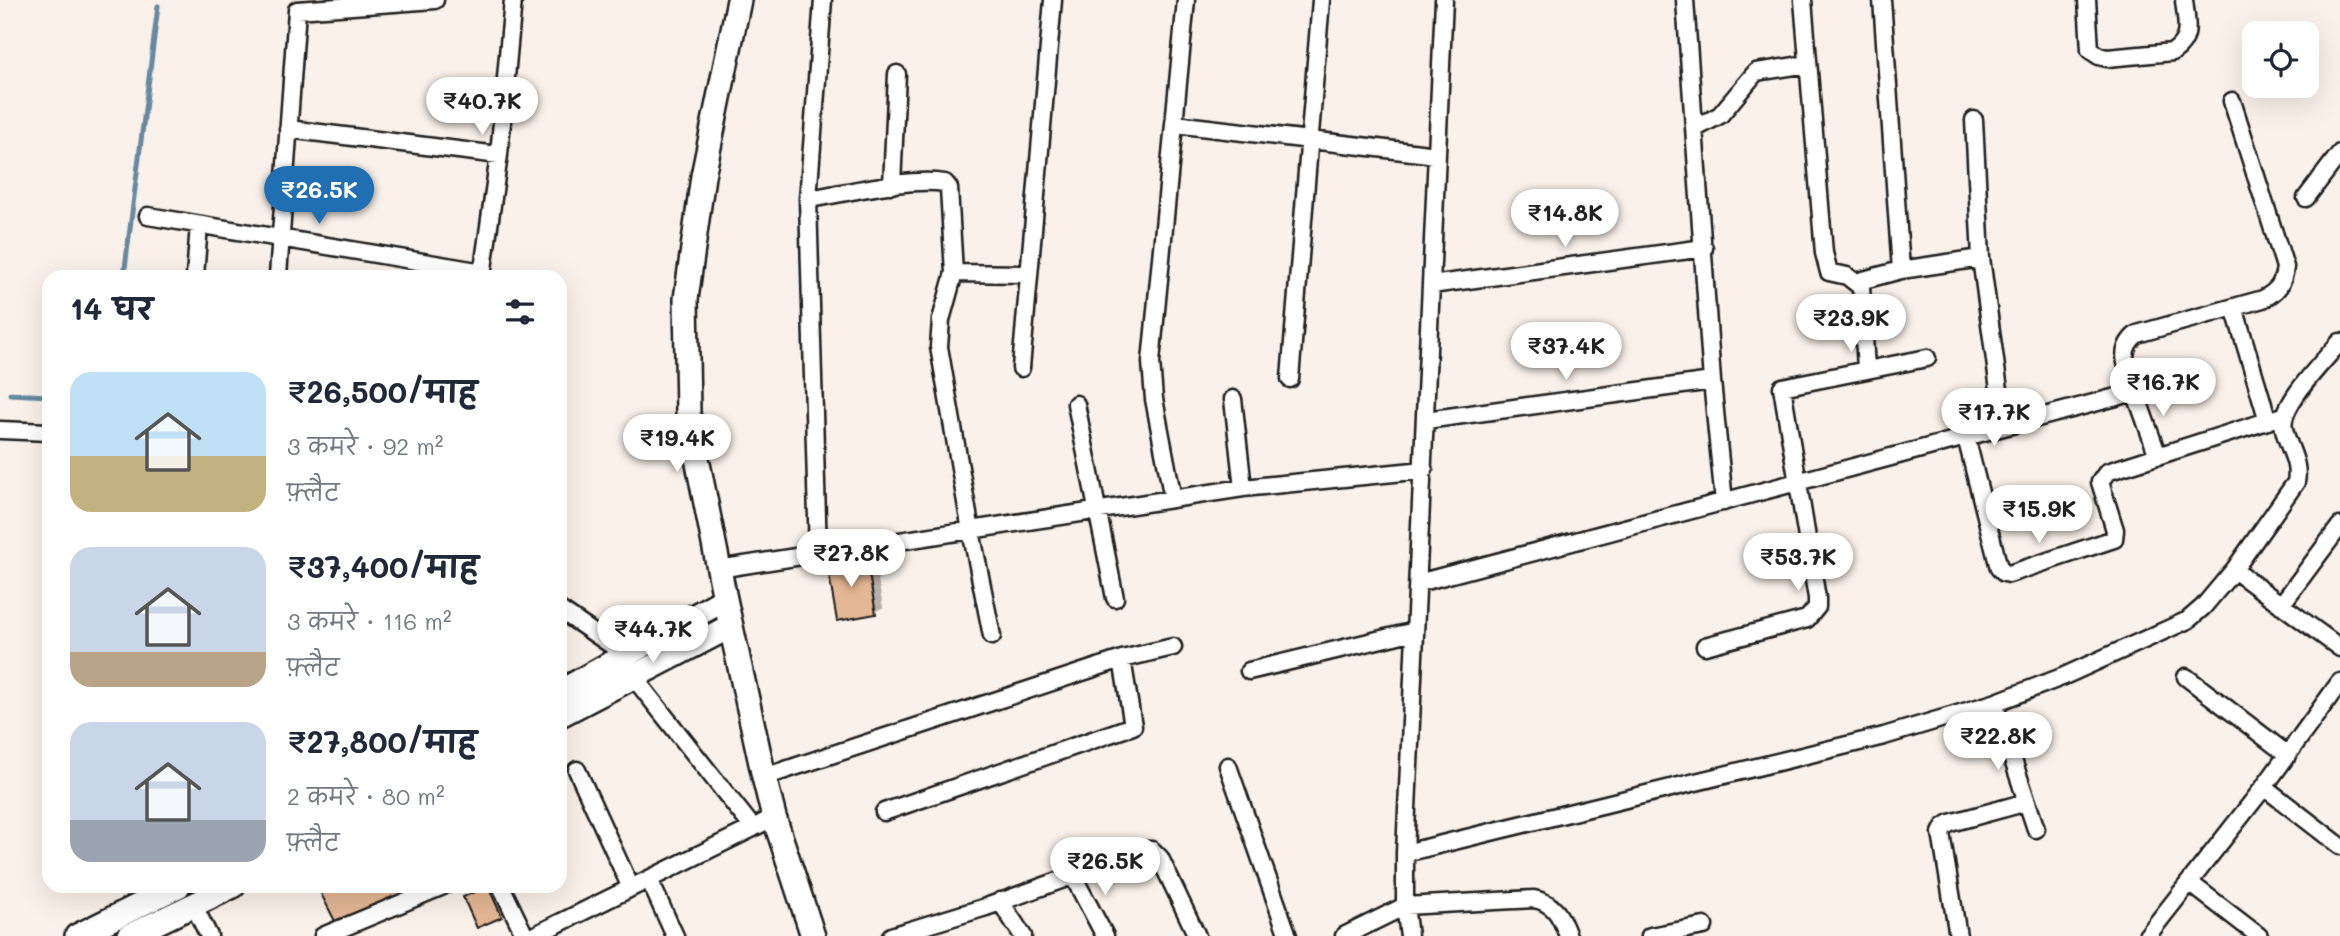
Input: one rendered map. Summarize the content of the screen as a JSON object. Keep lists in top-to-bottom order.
{
  "page": {
    "price": [
      "₹40.7K",
      "₹26.5K",
      "₹14.8K",
      "₹23.9K",
      "₹37.4K",
      "₹16.7K",
      "₹17.7K",
      "₹19.4K",
      "₹15.9K",
      "₹27.8K",
      "₹53.7K",
      "₹44.7K",
      "₹22.8K",
      "₹26.5K"
    ],
    "heading": "14 घर",
    "list": [
      {
        "name": "₹26,500/माह",
        "note": "3 कमरे · 92 m² · फ़्लैट"
      },
      {
        "name": "₹37,400/माह",
        "note": "3 कमरे · 116 m² · फ़्लैट"
      },
      {
        "name": "₹27,800/माह",
        "note": "2 कमरे · 80 m² · फ़्लैट"
      }
    ]
  }
}
